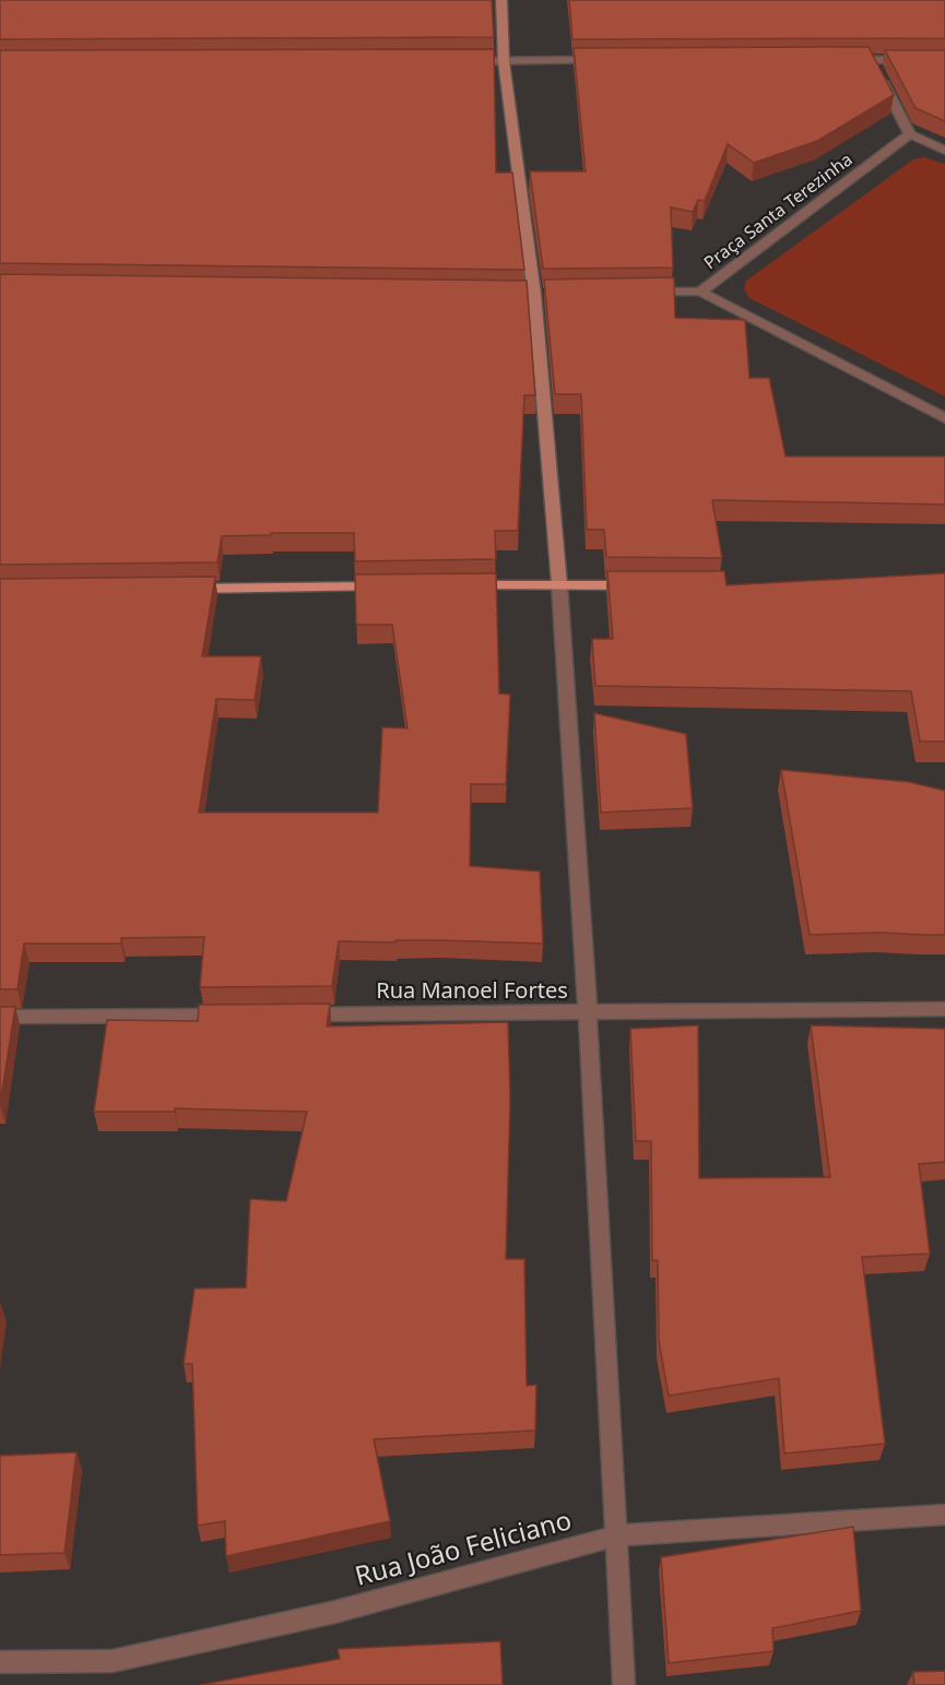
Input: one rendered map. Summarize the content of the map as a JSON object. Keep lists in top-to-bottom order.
{
  "streets": {
    "street": ["Praça Santa Terezinha", "Rua Manoel Fortes", "Rua João Feliciano"]
  }
}
